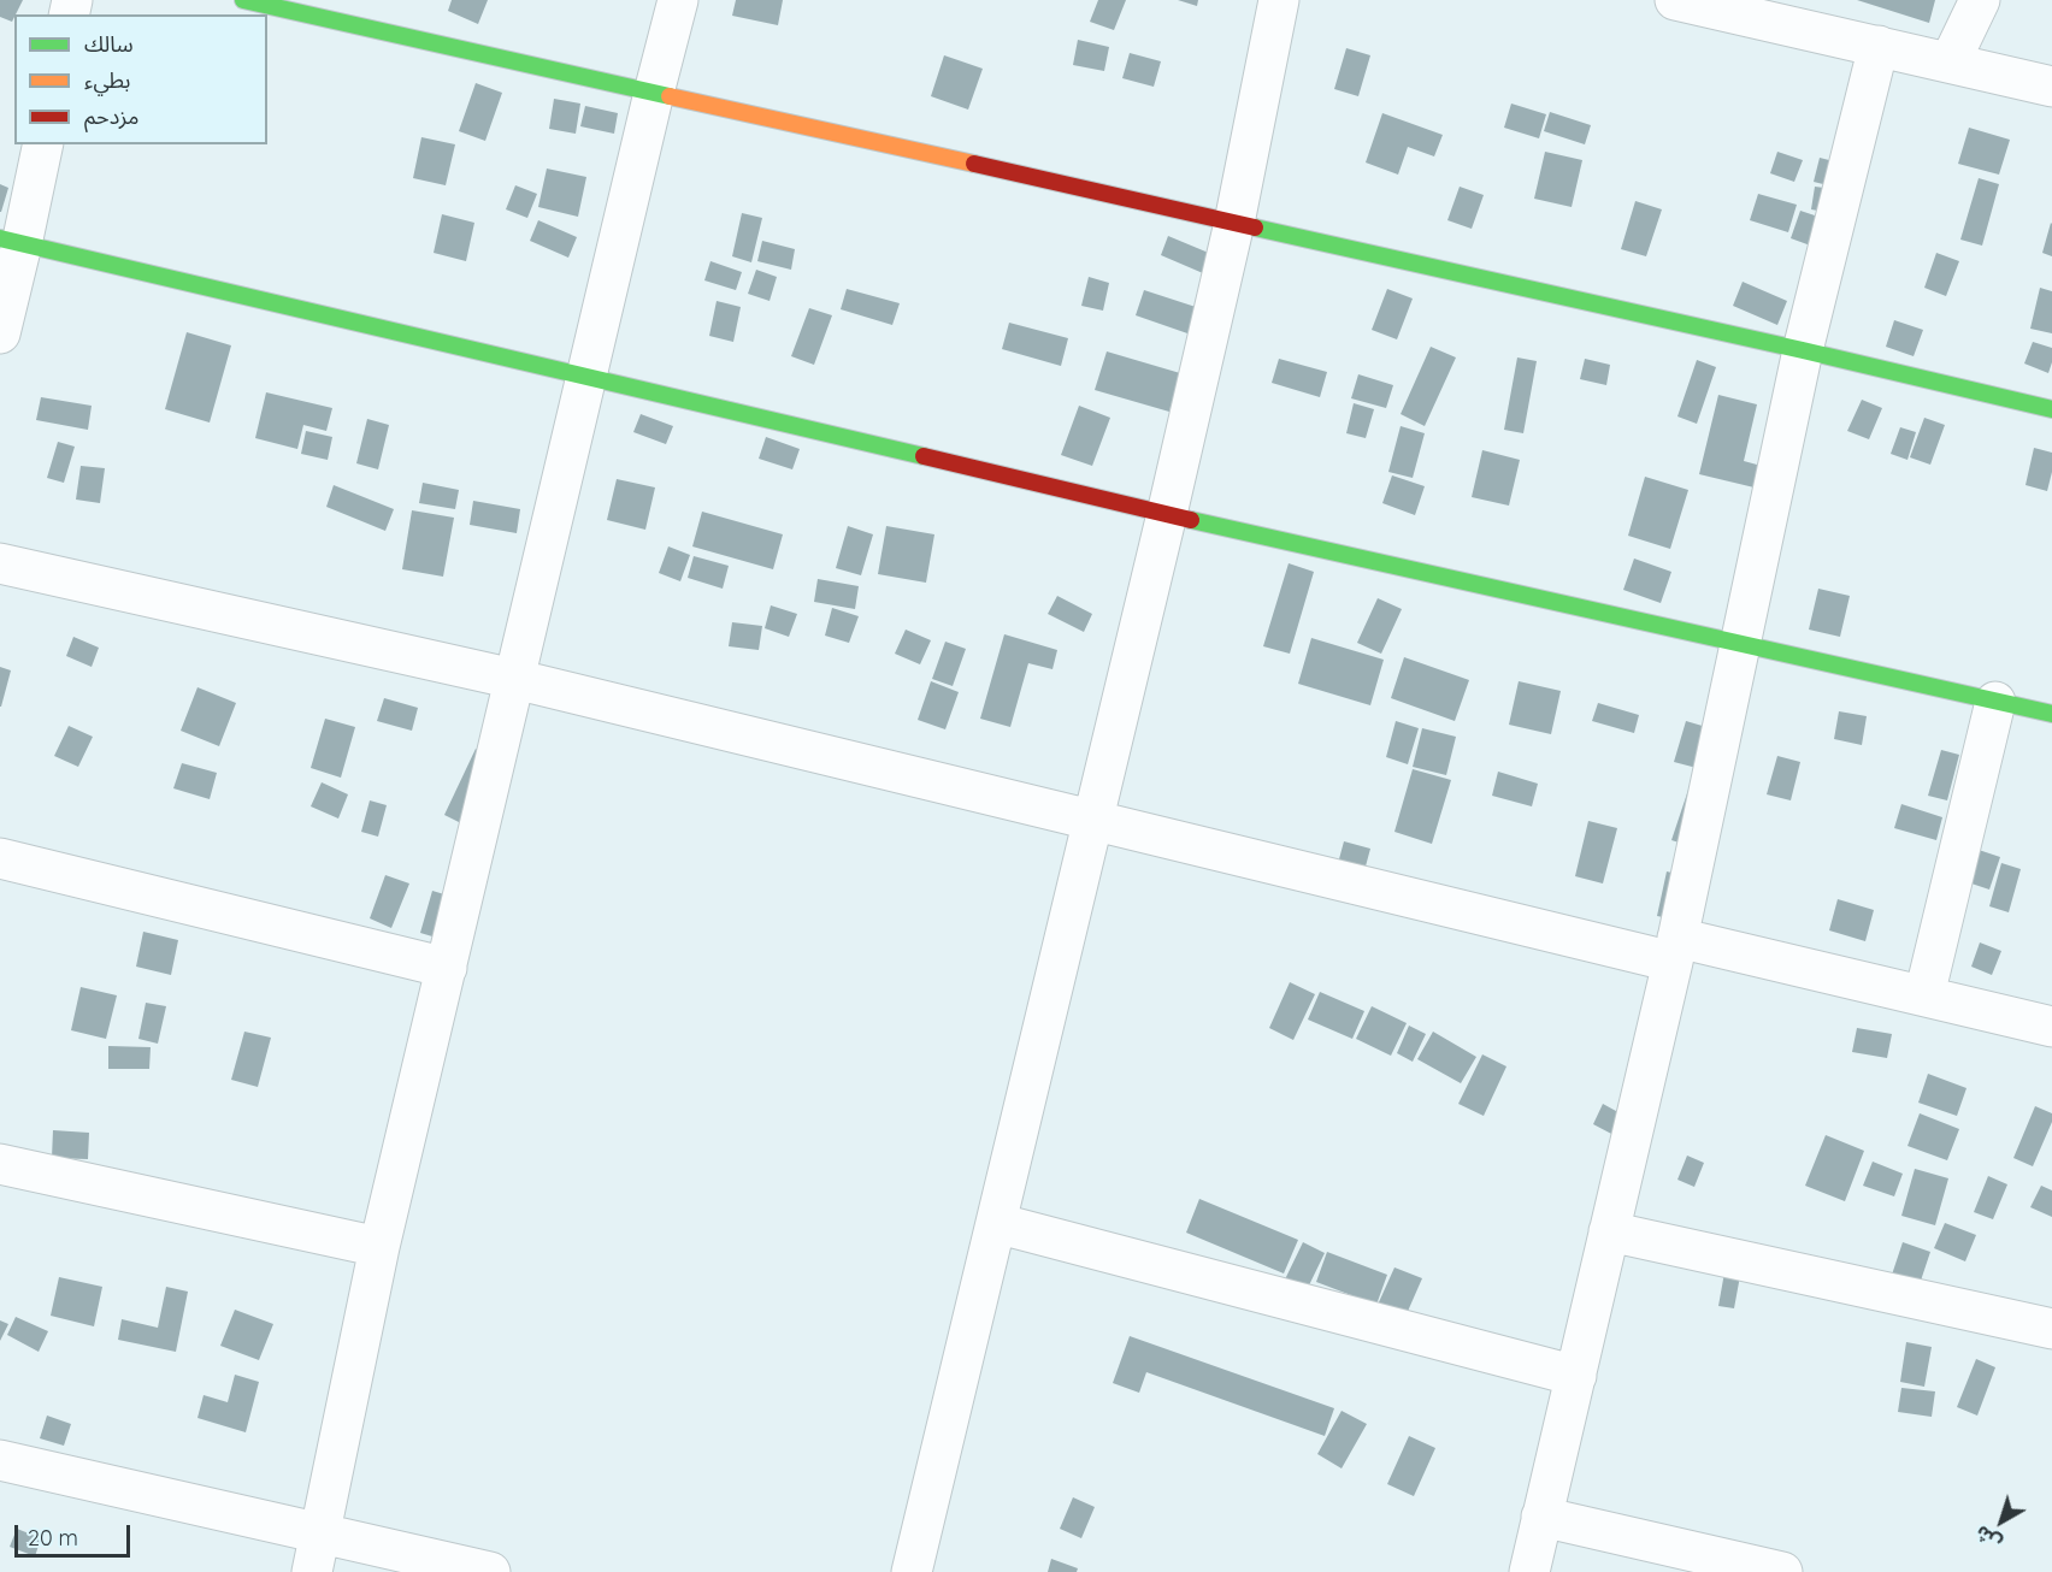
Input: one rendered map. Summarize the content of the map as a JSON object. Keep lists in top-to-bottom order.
{
  "legend": ["سالك", "بطيء", "مزدحم"],
  "scale_bar": "20 m",
  "north": "bottom left"
}
